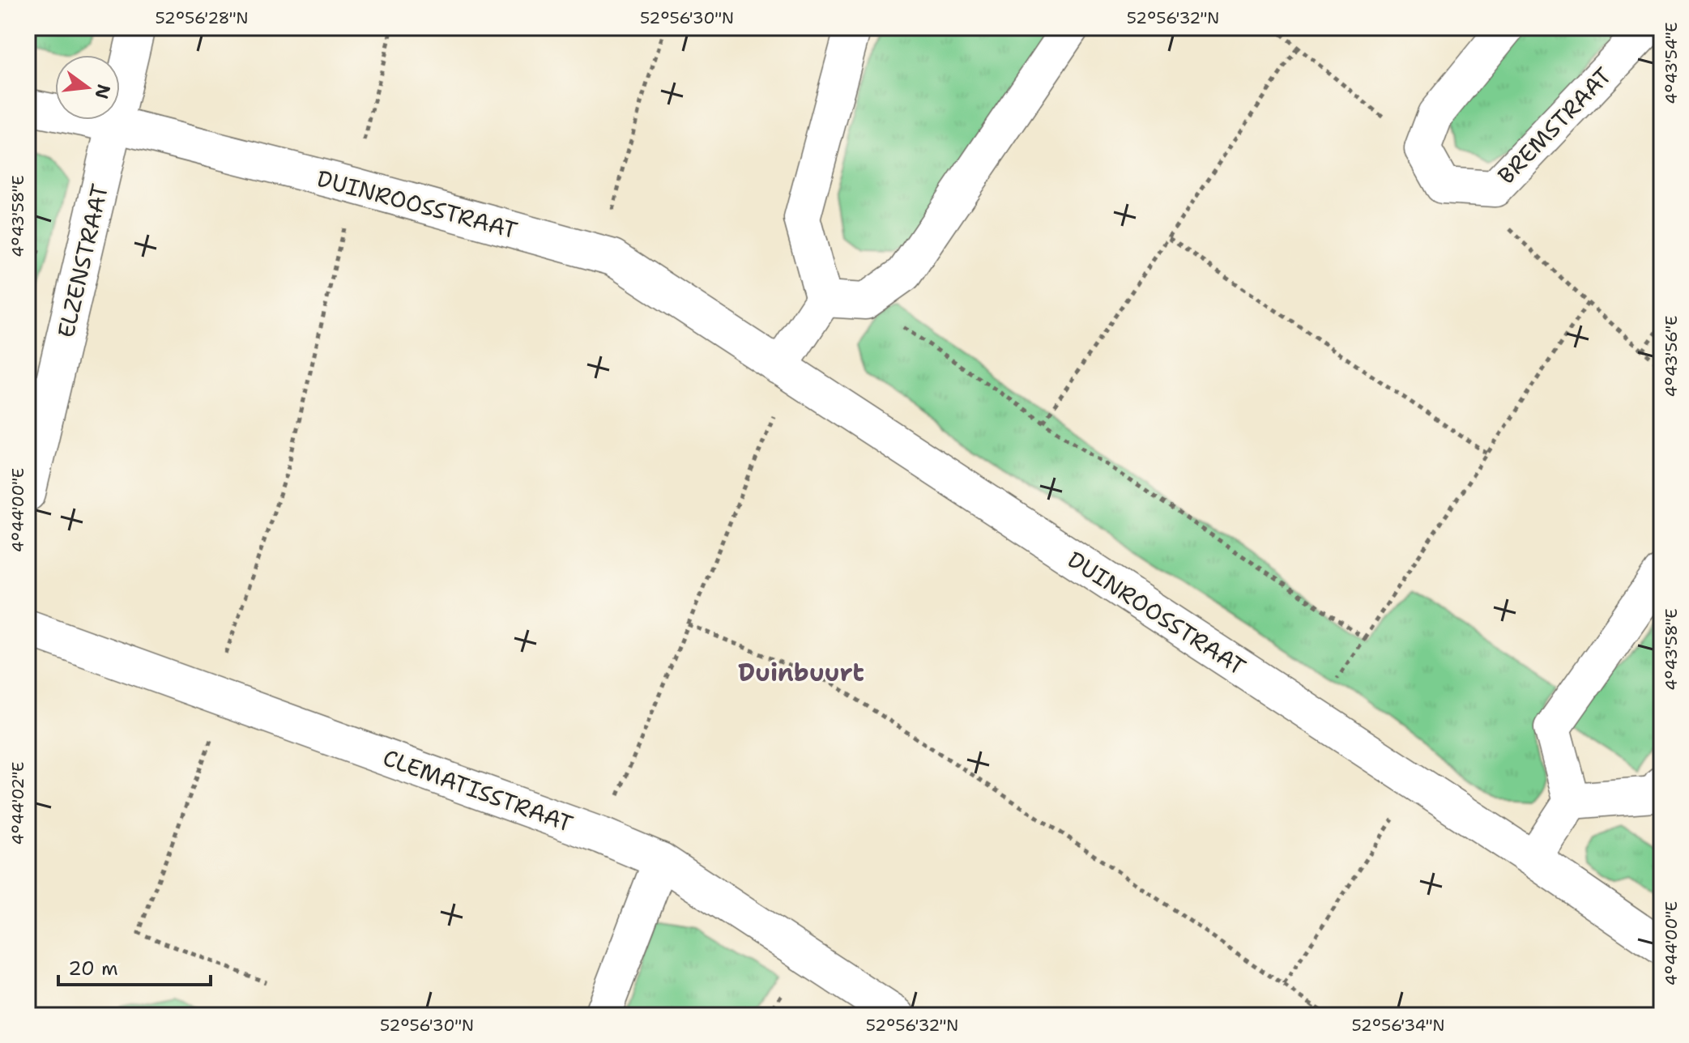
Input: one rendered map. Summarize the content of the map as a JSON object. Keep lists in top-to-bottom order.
{
  "streets": {
    "street": [
      "BREMSTRAAT",
      "DUINROOSSTRAAT",
      "ELZENSTRAAT",
      "CLEMATISSTRAAT"
    ]
  },
  "crossings": [
    ["DUINROOSSTRAAT", "ELZENSTRAAT"]
  ],
  "districts": ["Duinbuurt"],
  "scale_bar": "20 m",
  "north": "right",
  "coordinates": [
    "52°56'28\"N",
    "52°56'30\"N",
    "52°56'32\"N",
    "4°43'54\"E",
    "4°43'58\"E",
    "4°43'56\"E",
    "4°44'00\"E",
    "4°44'02\"E",
    "52°56'34\"N"
  ]
}
